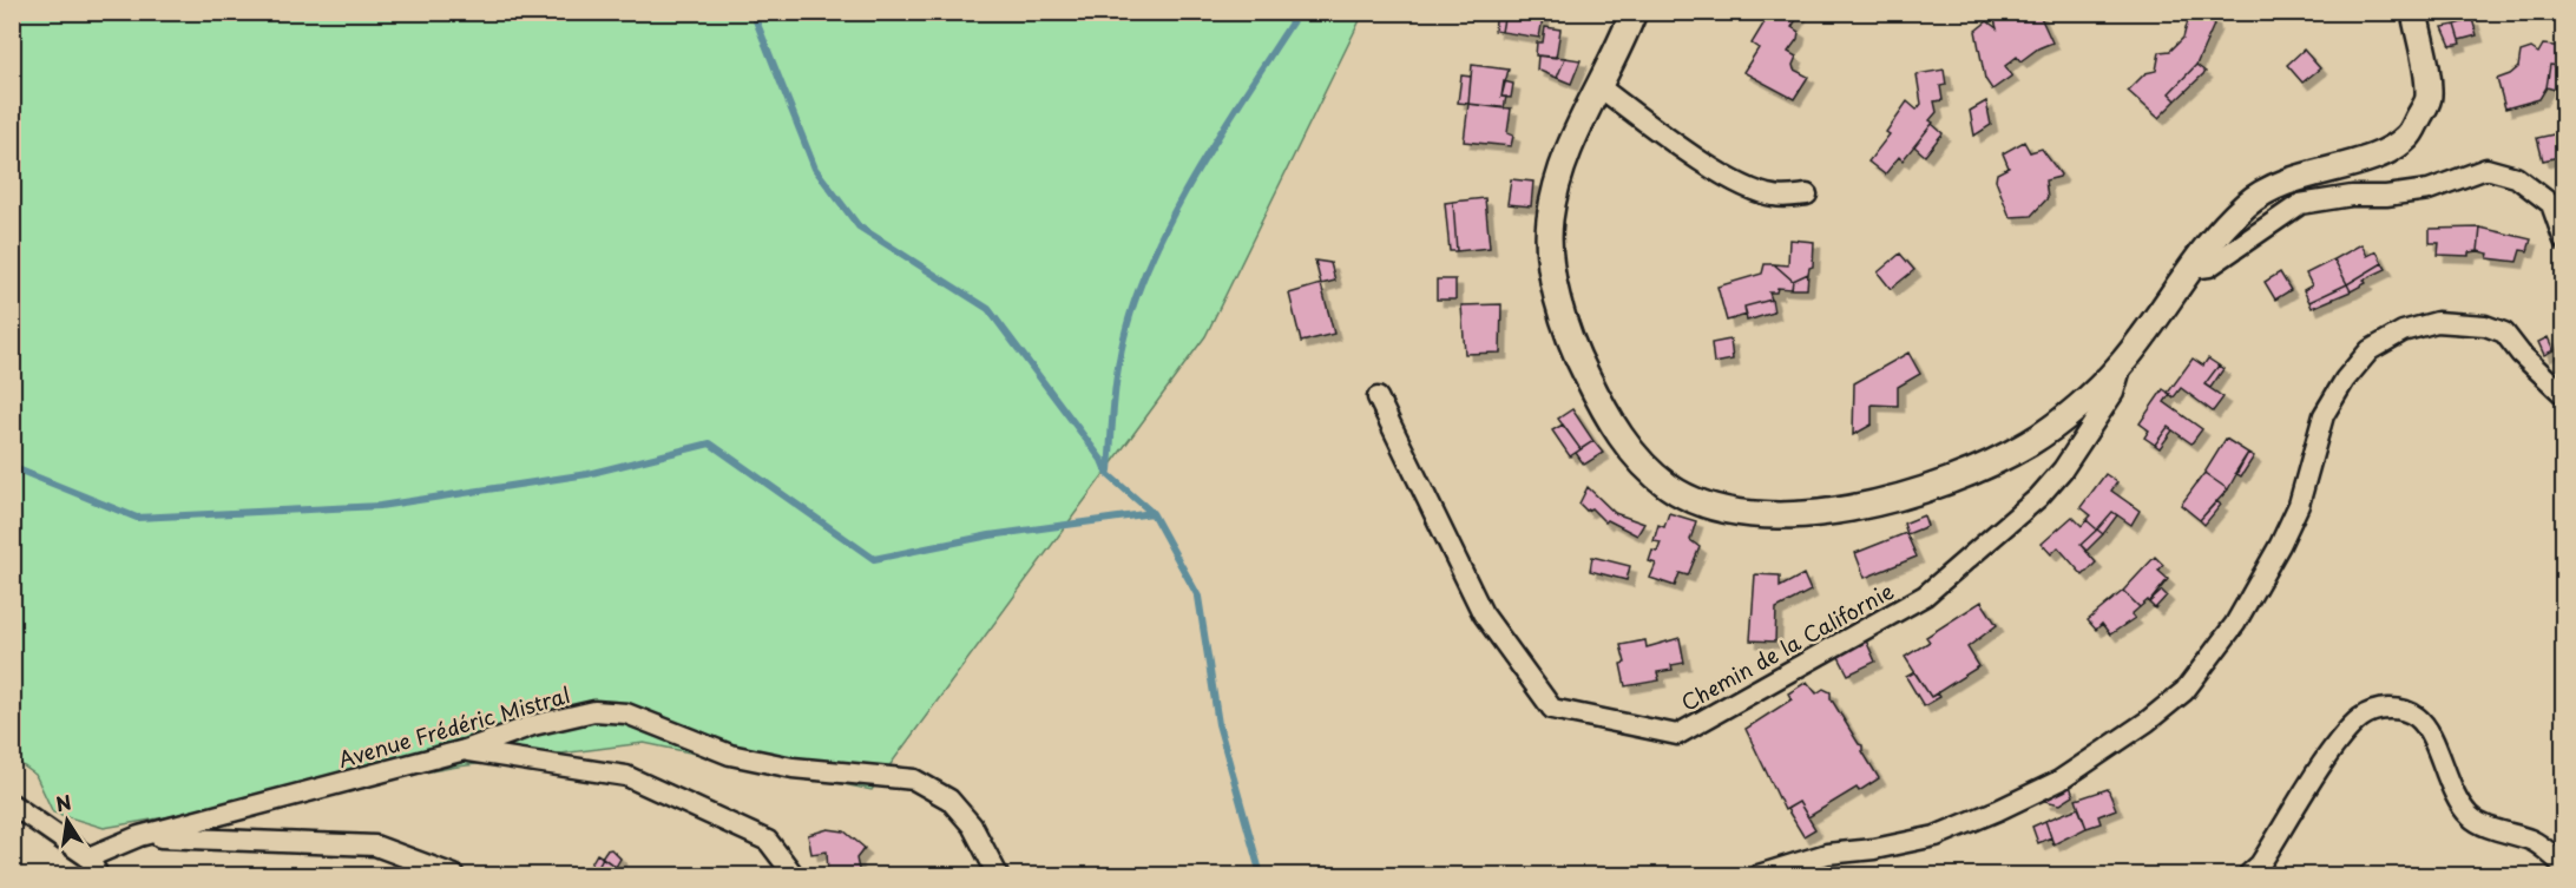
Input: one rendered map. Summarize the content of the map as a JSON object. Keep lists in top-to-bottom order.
{
  "streets": {
    "street": ["Chemin de la Californie", "Avenue Frédéric Mistral"]
  },
  "north": "top"
}
